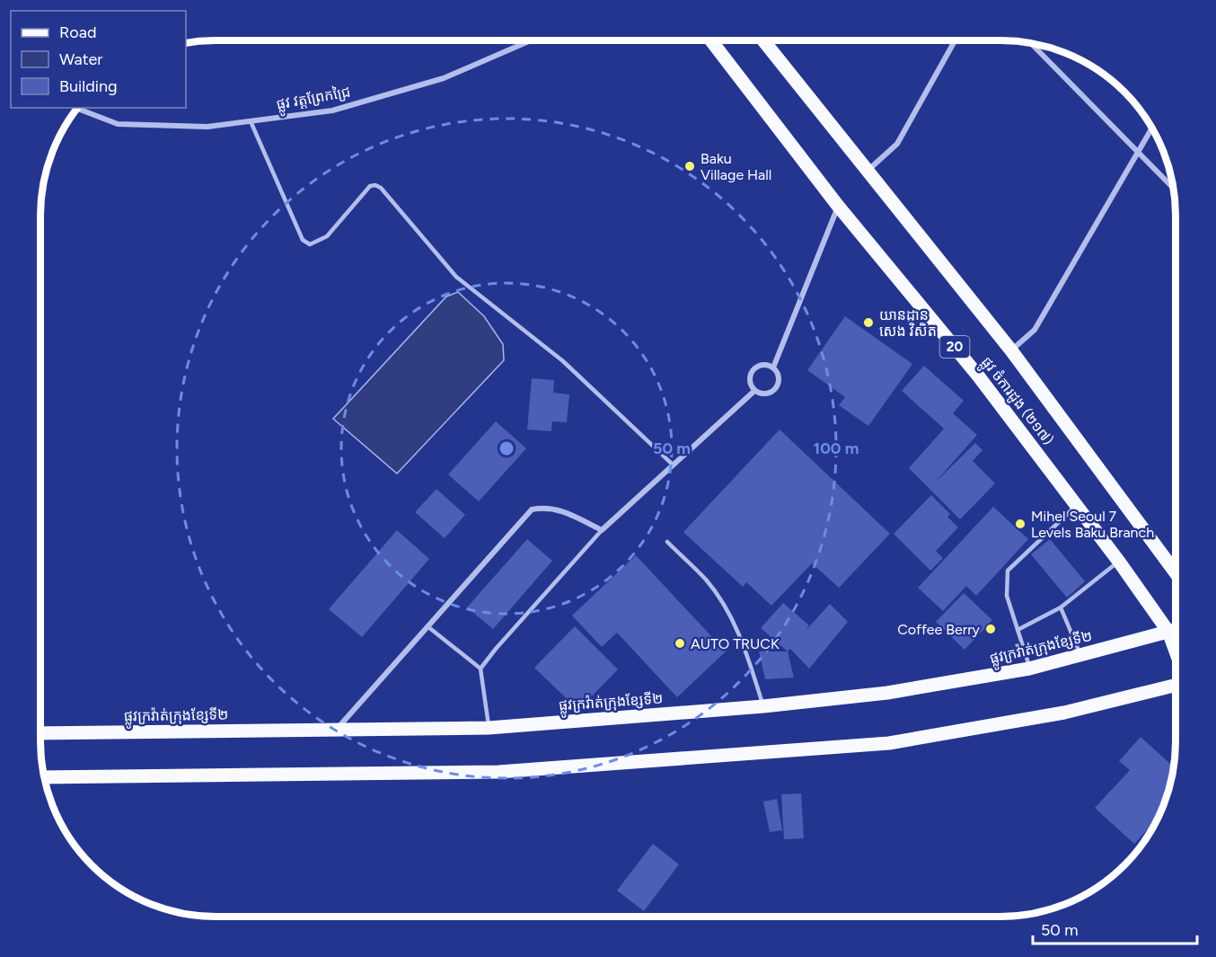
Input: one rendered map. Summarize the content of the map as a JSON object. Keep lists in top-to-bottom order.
{
  "streets": {
    "main road": ["20", "ផ្លូវ ចំការដូង (២១៧)", "ផ្លូវក្រវ៉ាត់ក្រុងខ្សែទី២"],
    "street": ["ផ្លូវ វត្តព្រែកជ្រៃ"]
  },
  "crossings": [
    ["ផ្លូវ ចំការដូង (២១៧)", "ផ្លូវក្រវ៉ាត់ក្រុងខ្សែទី២"]
  ],
  "places": [
    "Baku Village Hall",
    "យានដ្ឋាន សេង វិសិត",
    "Mihel Seoul 7 Levels Baku Branch",
    "Coffee Berry",
    "AUTO TRUCK"
  ],
  "legend": ["Road", "Water", "Building"],
  "scale_bar": "50 m",
  "rings": ["50 m", "100 m"]
}
